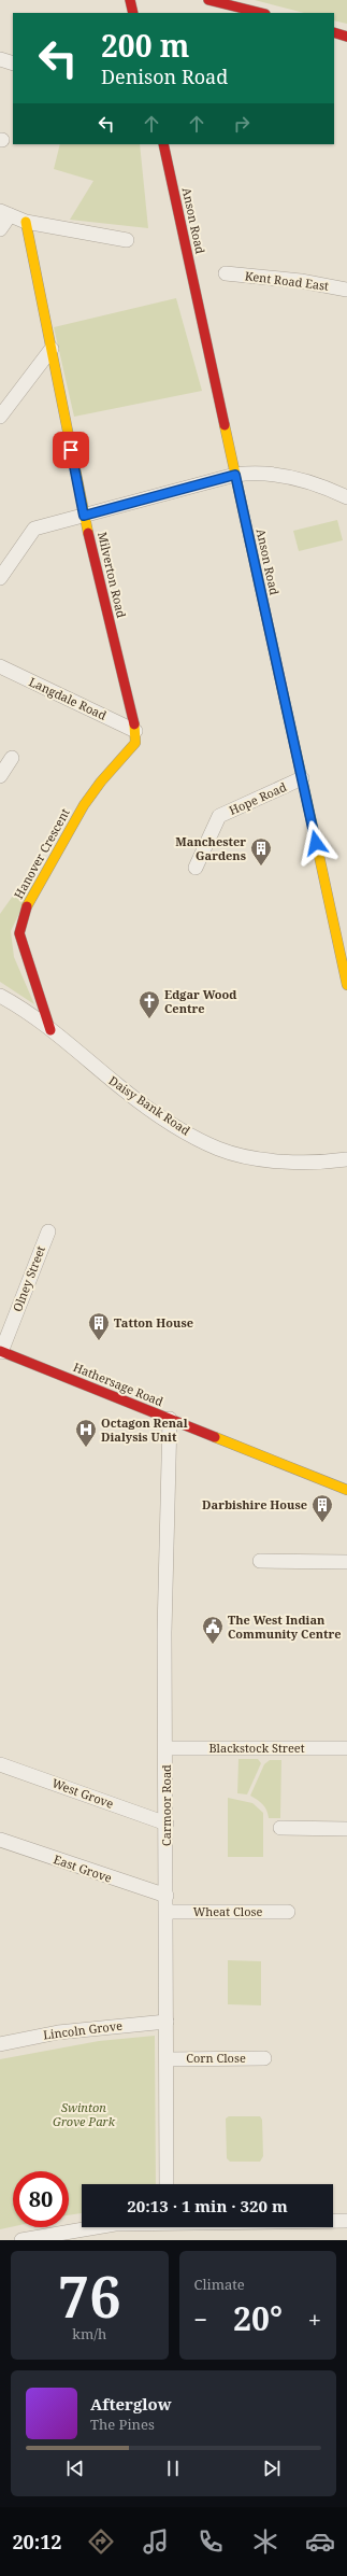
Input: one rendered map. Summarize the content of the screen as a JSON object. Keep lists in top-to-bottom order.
{
  "streets": {
    "main road": [
      "Anson Road",
      "Milverton Road",
      "Hanover Crescent",
      "Hathersage Road"
    ],
    "street": [
      "Kent Road East",
      "Langdale Road",
      "Hope Road",
      "Daisy Bank Road",
      "Olney Street",
      "Blackstock Street",
      "West Grove",
      "Carmoor Road",
      "East Grove",
      "Wheat Close",
      "Lincoln Grove",
      "Corn Close"
    ]
  },
  "crossings": [
    ["Anson Road", "Hope Road"],
    ["Milverton Road", "Langdale Road"],
    ["Milverton Road", "Hanover Crescent"],
    ["Langdale Road", "Hanover Crescent"],
    ["Hanover Crescent", "Daisy Bank Road"],
    ["Olney Street", "Hathersage Road"],
    ["Hathersage Road", "Carmoor Road"],
    ["Blackstock Street", "Carmoor Road"],
    ["West Grove", "Carmoor Road"],
    ["Carmoor Road", "East Grove"],
    ["Carmoor Road", "Wheat Close"],
    ["Carmoor Road", "Lincoln Grove"],
    ["Carmoor Road", "Corn Close"]
  ],
  "parks": ["Swinton Grove Park"],
  "places": {
    "building": ["Manchester Gardens", "Tatton House", "Darbishire House"],
    "church": ["Edgar Wood Centre"],
    "hospital": ["Octagon Renal Dialysis Unit"],
    "public building": ["The West Indian Community Centre"]
  },
  "page": {
    "turn": ["200 m", "Denison Road"],
    "limit": "80",
    "trip": "20:13 · 1 min · 320 m",
    "tile": [
      ["76", "km/h"],
      "Climate"
    ],
    "heat": ["−", "20°", "+"],
    "song": ["Afterglow", "The Pines"],
    "tabs": "20:12"
  }
}
